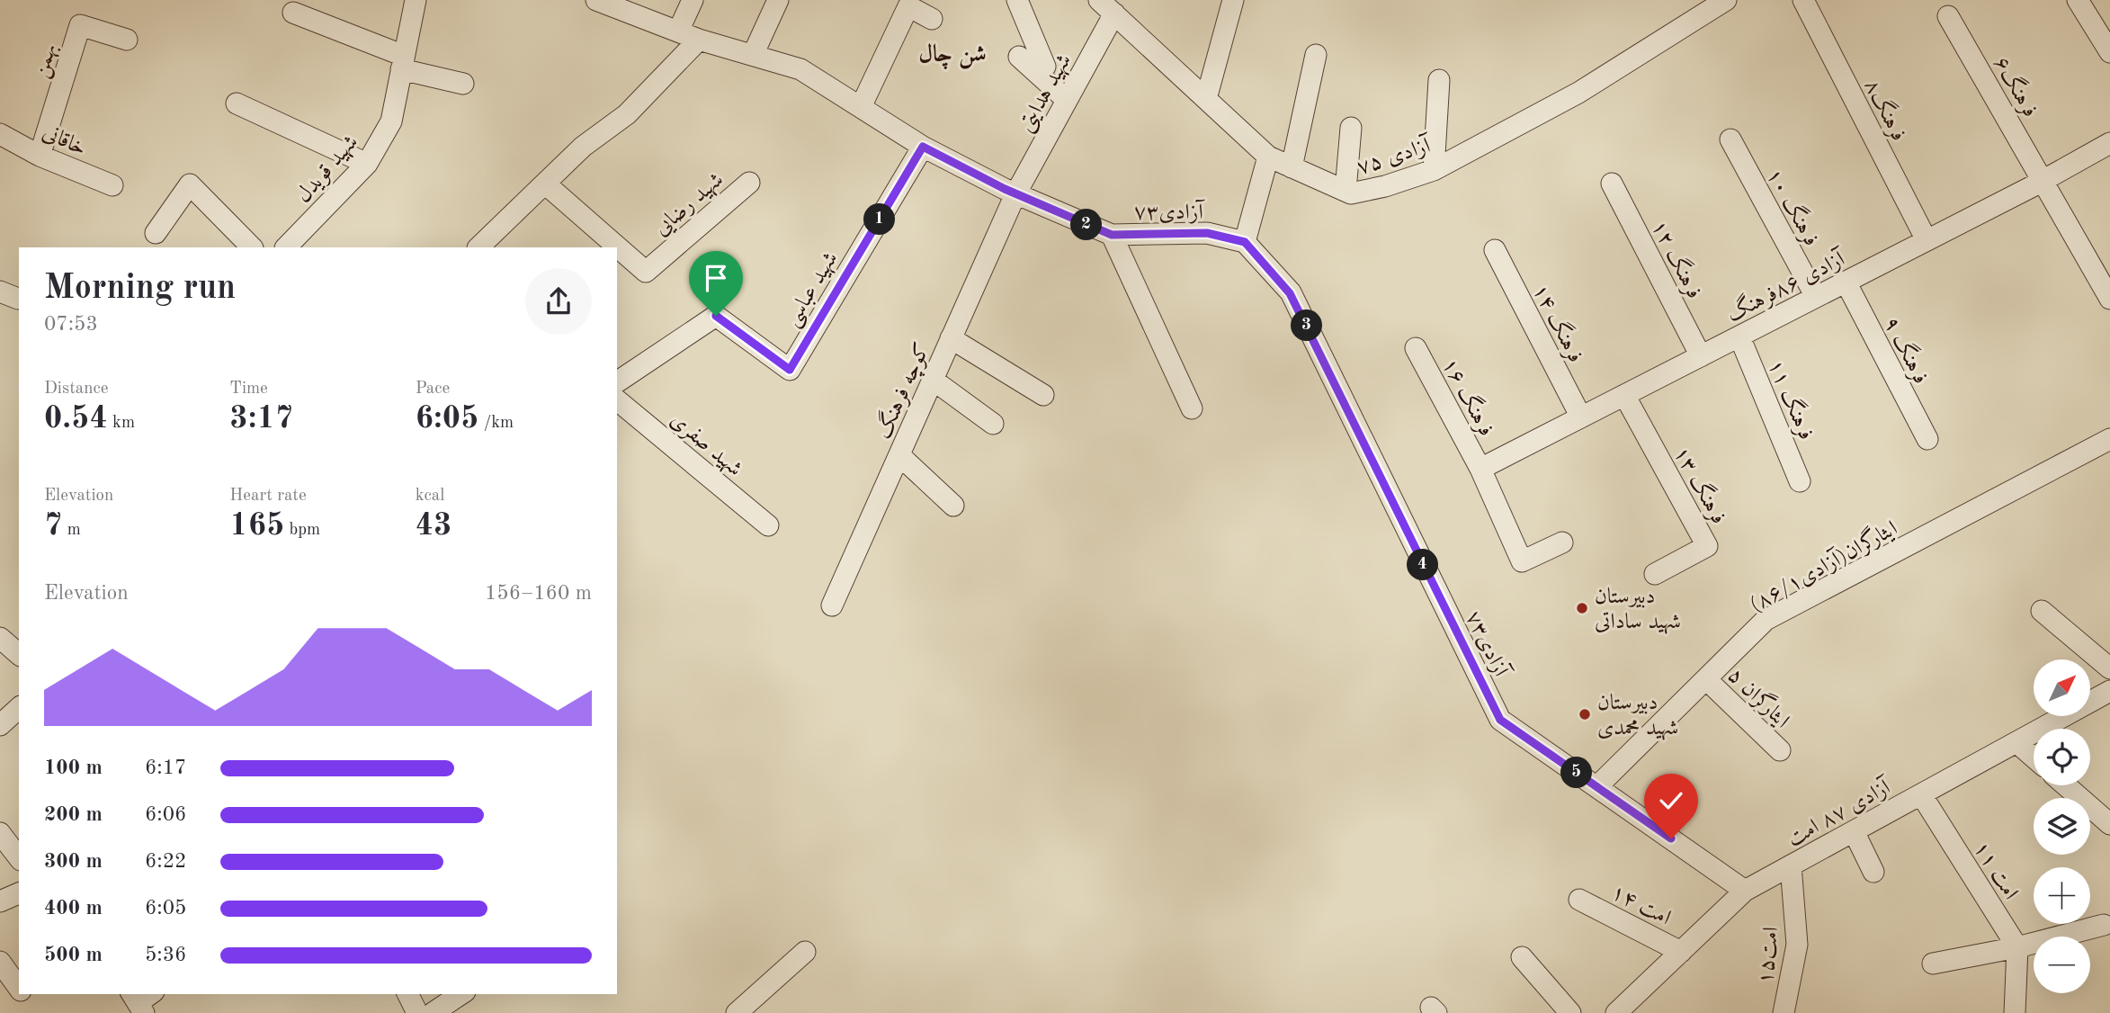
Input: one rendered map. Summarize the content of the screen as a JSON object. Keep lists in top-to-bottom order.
{
  "streets": {
    "street": [
      "بهمن",
      "فرهنگ۶",
      "شهید هدایتی",
      "فرهنگ۸",
      "خاقانی",
      "آزادی ۷۵",
      "شهید قویدل",
      "شهید رضایی",
      "فرهنگ ۱۰",
      "آزادی۷۳",
      "فرهنگ ۱۲",
      "آزادی ۸۶فرهنگ",
      "شهید عباسی",
      "فرهنگ ۱۴",
      "فرهنگ ۹",
      "کوچه فرهنگ",
      "فرهنگ ۱۶",
      "فرهنگ ۱۱",
      "شهید صفری",
      "فرهنگ ۱۳",
      "ایثارگران(آزادی۸۶/۱)",
      "ایثارگران ۵",
      "آزادی ۸۷ امت",
      "امت ۱۱",
      "امت ۱۴",
      "امت۱۵"
    ]
  },
  "crossings": [
    ["بهمن", "خاقانی"],
    ["فرهنگ۶", "آزادی ۸۶فرهنگ"],
    ["شهید هدایتی", "آزادی ۷۵"],
    ["شهید هدایتی", "آزادی۷۳"],
    ["شهید هدایتی", "کوچه فرهنگ"],
    ["فرهنگ۸", "آزادی ۸۶فرهنگ"],
    ["فرهنگ ۱۰", "آزادی ۸۶فرهنگ"],
    ["آزادی۷۳", "شهید عباسی"],
    ["آزادی۷۳", "کوچه فرهنگ"],
    ["آزادی۷۳", "ایثارگران(آزادی۸۶/۱)"],
    ["آزادی۷۳", "آزادی ۸۷ امت"],
    ["فرهنگ ۱۲", "آزادی ۸۶فرهنگ"],
    ["آزادی ۸۶فرهنگ", "فرهنگ ۱۴"],
    ["آزادی ۸۶فرهنگ", "فرهنگ ۹"],
    ["آزادی ۸۶فرهنگ", "فرهنگ ۱۶"],
    ["آزادی ۸۶فرهنگ", "فرهنگ ۱۱"],
    ["آزادی ۸۶فرهنگ", "فرهنگ ۱۳"],
    ["ایثارگران(آزادی۸۶/۱)", "ایثارگران ۵"],
    ["آزادی ۸۷ امت", "امت ۱۱"],
    ["آزادی ۸۷ امت", "امت ۱۴"],
    ["آزادی ۸۷ امت", "امت۱۵"]
  ],
  "districts": ["شن چال"],
  "places": ["دبیرستان شهید ساداتی", "دبیرستان شهید محمدی"],
  "north": "top right",
  "page": {
    "pins": [
      "1",
      "2",
      "3",
      "4",
      "5"
    ],
    "heading": ["Morning run", "07:53"],
    "stats": [
      ["Distance", "0.54 km"],
      ["Time", "3:17"],
      ["Pace", "6:05 /km"],
      ["Elevation", "7 m"],
      ["Heart rate", "165 bpm"],
      ["kcal", "43"]
    ],
    "chart": ["Elevation", "156–160 m"],
    "map_buttons": ["+", "−"],
    "list": [
      {
        "name": "100 m",
        "note": "6:17"
      },
      {
        "name": "200 m",
        "note": "6:06"
      },
      {
        "name": "300 m",
        "note": "6:22"
      },
      {
        "name": "400 m",
        "note": "6:05"
      },
      {
        "name": "500 m",
        "note": "5:36"
      }
    ]
  }
}
